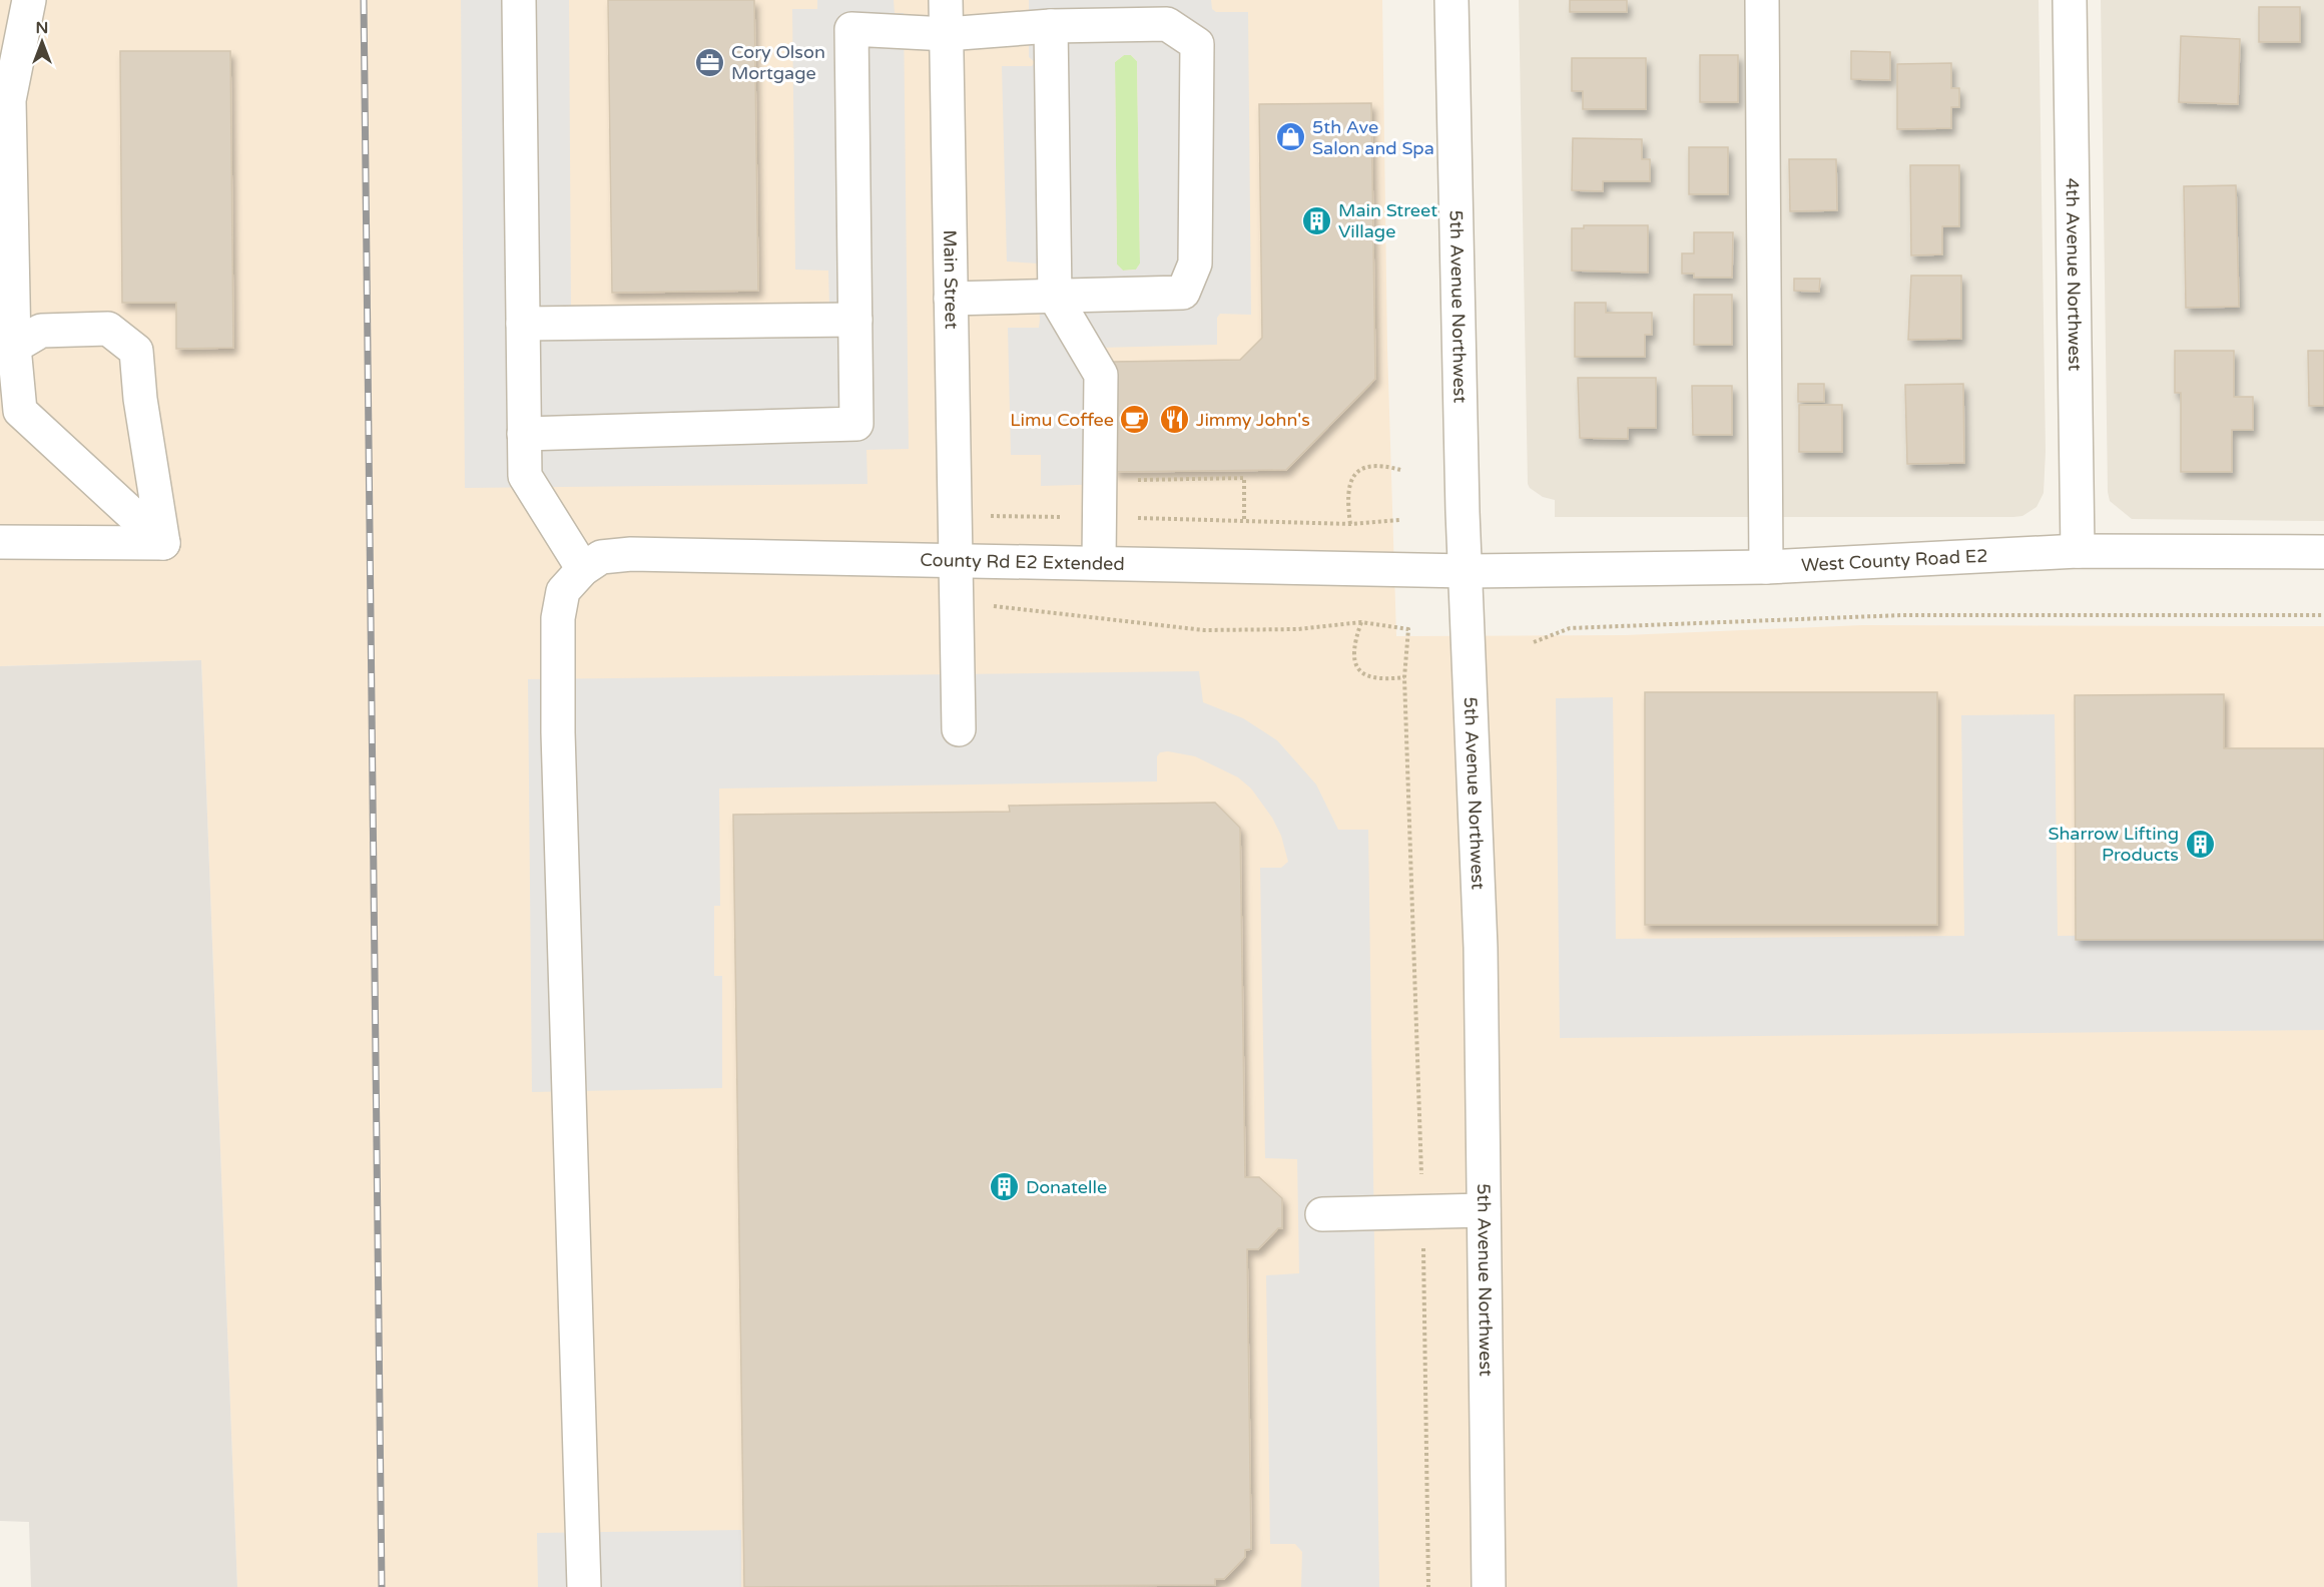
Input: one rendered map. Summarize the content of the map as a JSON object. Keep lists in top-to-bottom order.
{
  "streets": {
    "street": [
      "4th Avenue Northwest",
      "Main Street",
      "5th Avenue Northwest",
      "County Rd E2 Extended",
      "West County Road E2"
    ]
  },
  "crossings": [
    ["4th Avenue Northwest", "West County Road E2"],
    ["Main Street", "County Rd E2 Extended"],
    ["5th Avenue Northwest", "County Rd E2 Extended"],
    ["5th Avenue Northwest", "West County Road E2"],
    ["County Rd E2 Extended", "West County Road E2"]
  ],
  "places": {
    "office": ["Cory Olson Mortgage"],
    "shop": ["5th Ave Salon and Spa"],
    "building": ["Main Street Village", "Sharrow Lifting Products", "Donatelle"],
    "cafe": ["Limu Coffee"],
    "restaurant": ["Jimmy John's"]
  },
  "north": "top"
}
